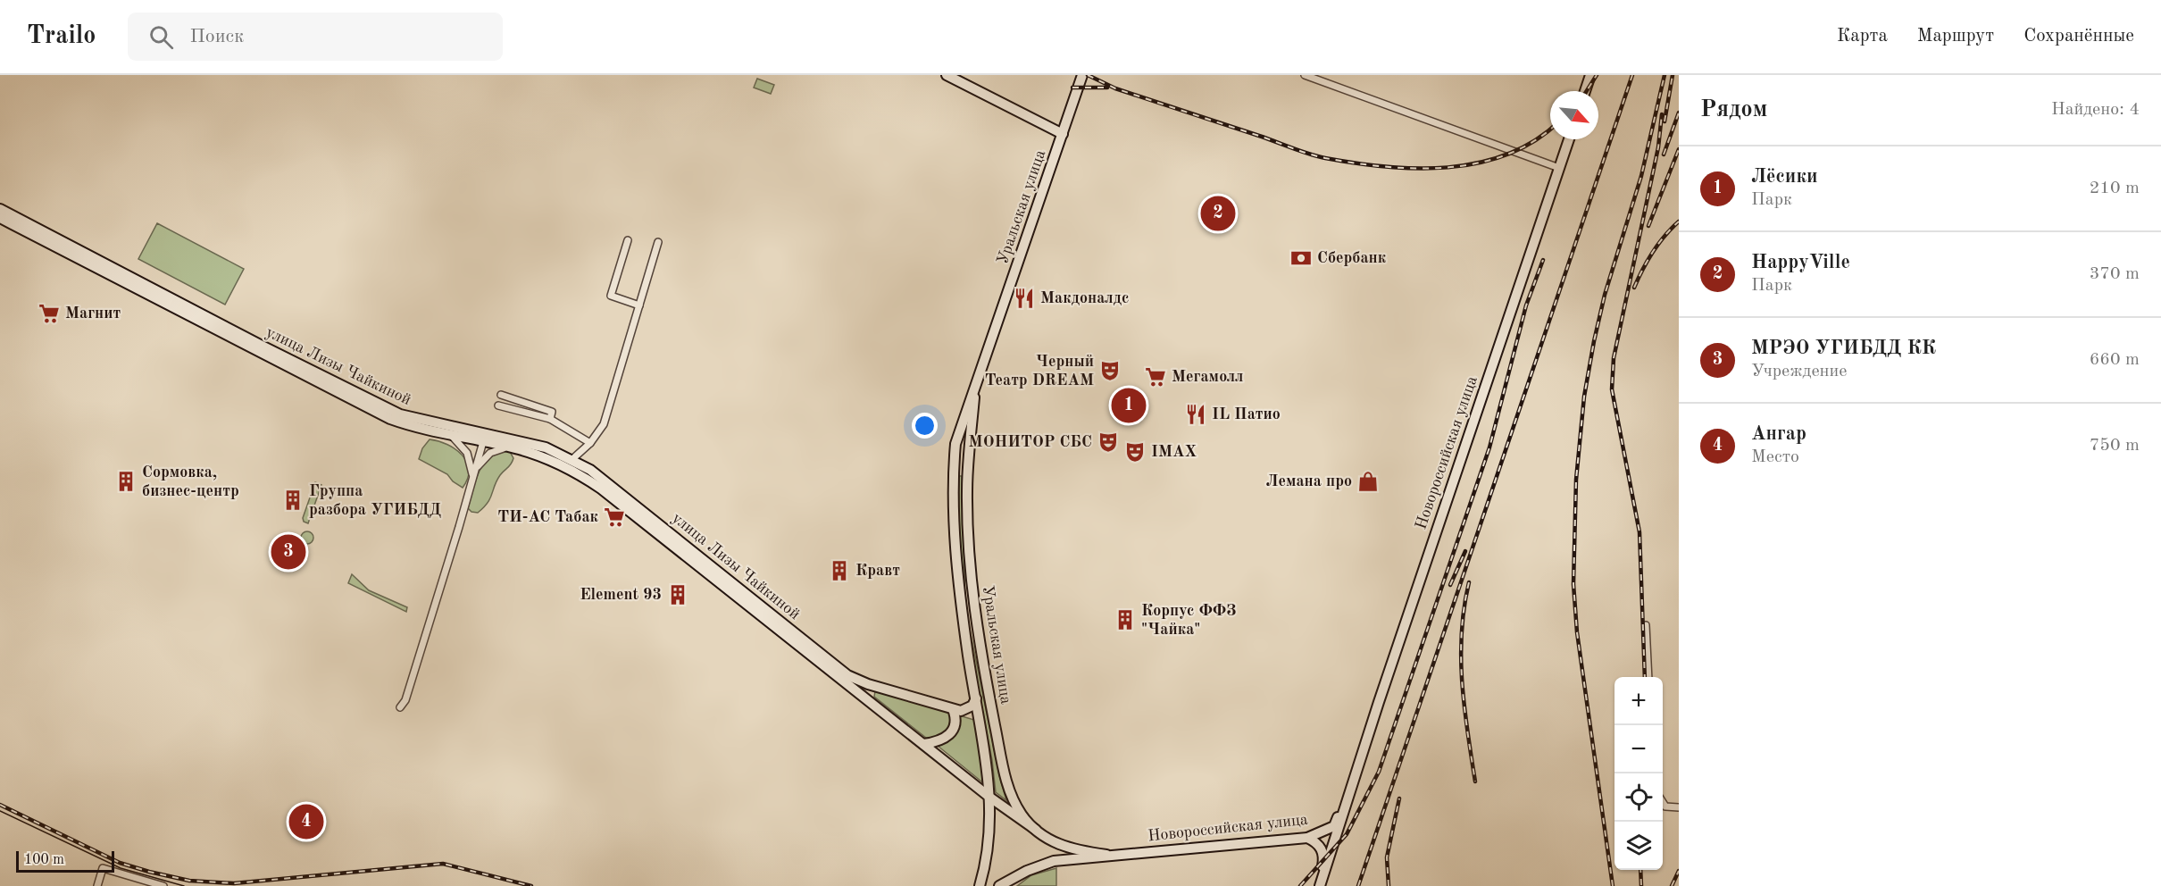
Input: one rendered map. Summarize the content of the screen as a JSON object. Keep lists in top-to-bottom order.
{
  "streets": {
    "main road": ["Уральская улица", "улица Лизы Чайкиной", "Новороссийская улица"]
  },
  "crossings": [
    ["Уральская улица", "Новороссийская улица"]
  ],
  "places": {
    "bank": ["Сбербанк"],
    "restaurant": ["Макдоналдс", "IL Патио"],
    "supermarket": ["Магнит", "Мегамолл", "ТИ-АС Табак"],
    "theatre": ["Черный Театр DREAM", "МОНИТОР СБС", "IMAX"],
    "building": [
      "Сормовка, бизнес-центр",
      "Группа разбора УГИБДД",
      "Кравт",
      "Element 93",
      "Корпус ФФЗ \"Чайка\""
    ],
    "shop": ["Лемана про"]
  },
  "scale_bar": "100 m",
  "north": "bottom right",
  "page": {
    "header": "Trailo",
    "search": "Поиск",
    "nav": ["Карта", "Маршрут", "Сохранённые"],
    "heading": ["Рядом", "Найдено: 4"],
    "list": [
      {
        "mark": "1",
        "name": "Лёсики",
        "note": "Парк",
        "value": "210 m"
      },
      {
        "mark": "2",
        "name": "HappyVille",
        "note": "Парк",
        "value": "370 m"
      },
      {
        "mark": "3",
        "name": "МРЭО УГИБДД КК",
        "note": "Учреждение",
        "value": "660 m"
      },
      {
        "mark": "4",
        "name": "Ангар",
        "note": "Место",
        "value": "750 m"
      }
    ],
    "pins": [
      "2",
      "1",
      "3",
      "4"
    ],
    "map_buttons": ["+", "−"],
    "scale": "100 m"
  }
}
